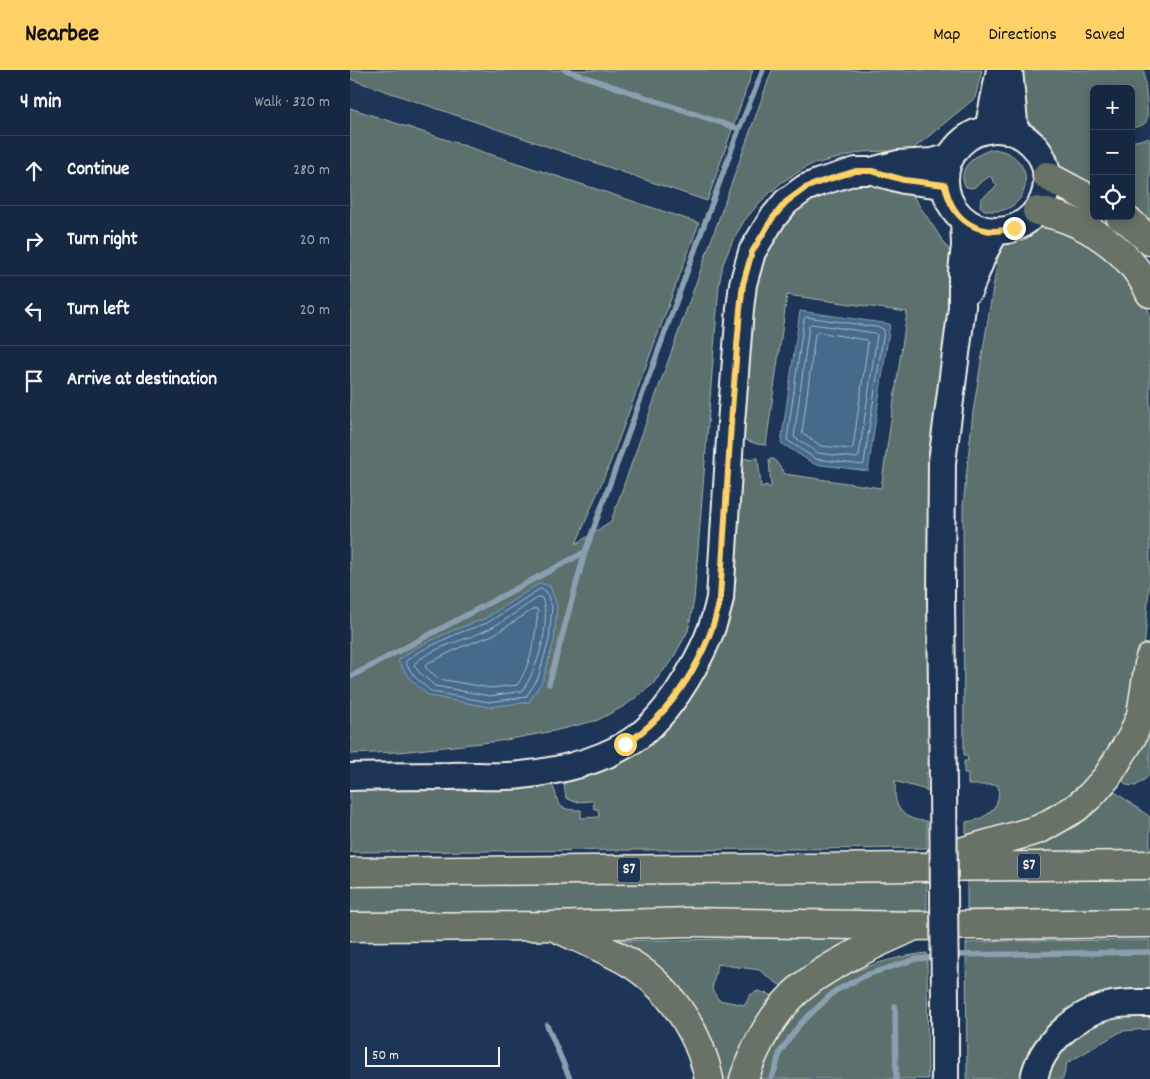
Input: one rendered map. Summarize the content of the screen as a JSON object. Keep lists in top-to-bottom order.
{
  "streets": {
    "highway": ["S7"]
  },
  "scale_bar": "50 m",
  "page": {
    "header": "Nearbee",
    "nav": ["Map", "Directions", "Saved"],
    "heading": ["4 min", "Walk · 320 m"],
    "map_buttons": ["+", "−"],
    "list": [
      ["Continue", "280 m"],
      ["Turn right", "20 m"],
      ["Turn left", "20 m"],
      "Arrive at destination"
    ],
    "scale": "50 m"
  }
}
